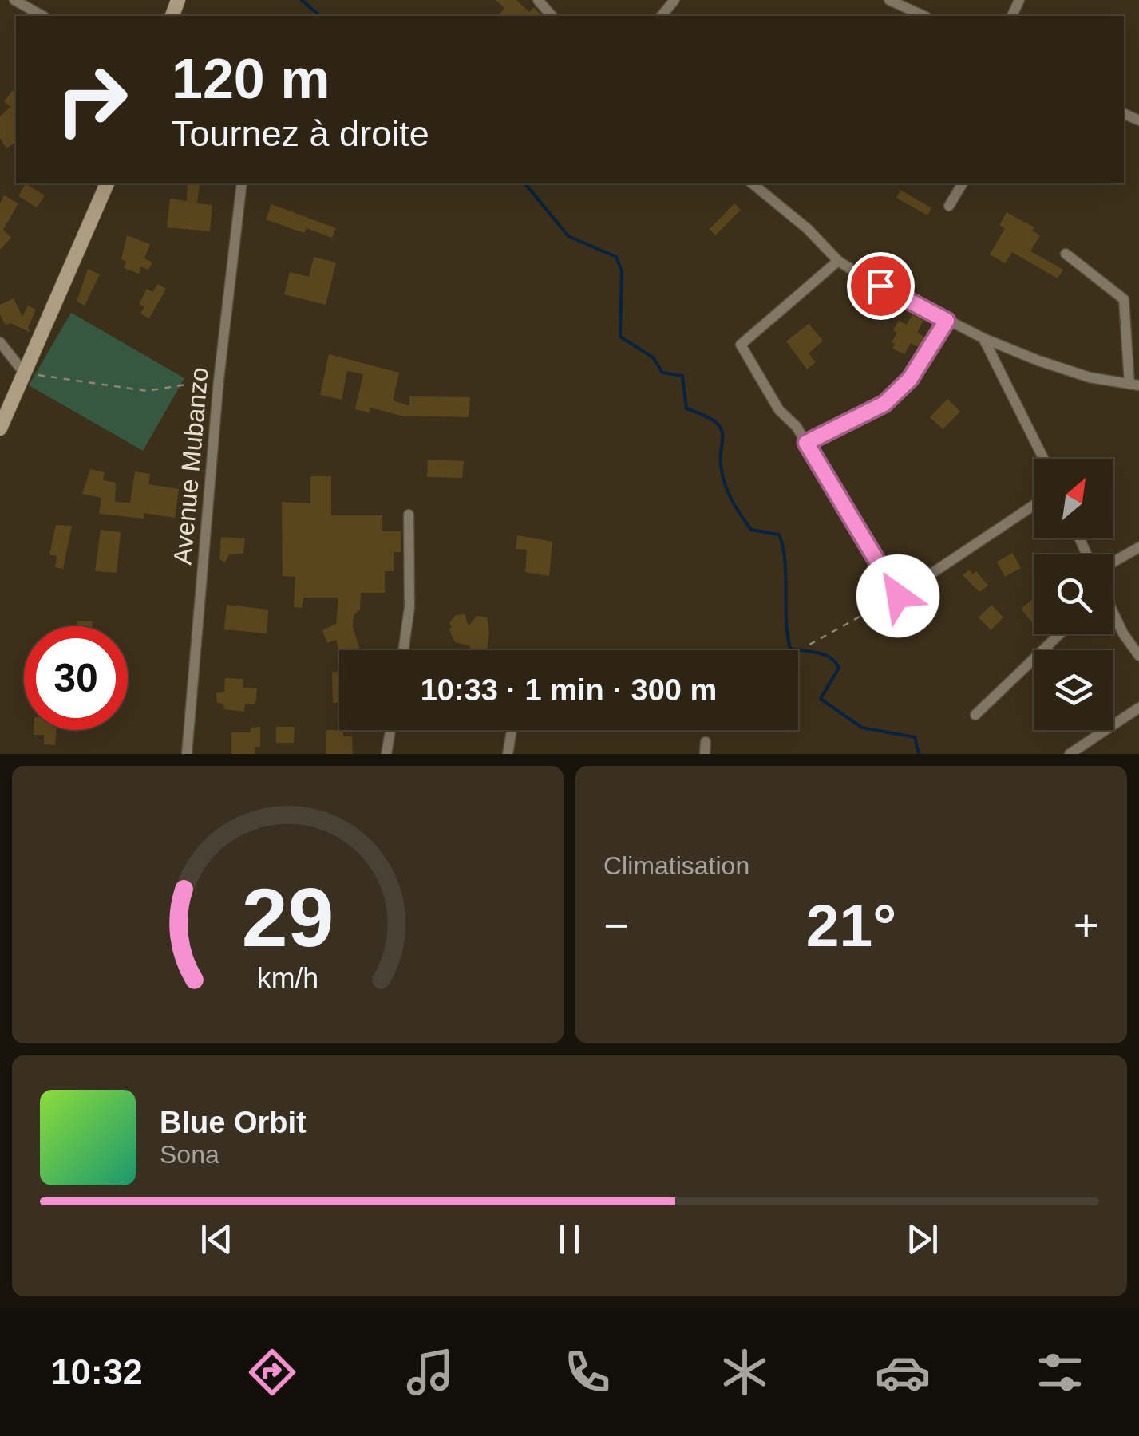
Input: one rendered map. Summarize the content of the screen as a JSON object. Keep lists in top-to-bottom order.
{
  "streets": {
    "street": ["Avenue Mubanzo"]
  },
  "north": "top right",
  "page": {
    "turn": ["120 m", "Tournez à droite"],
    "limit": "30",
    "trip": "10:33 · 1 min · 300 m",
    "tile": "Climatisation",
    "heat": ["−", "21°", "+"],
    "song": ["Blue Orbit", "Sona"],
    "tabs": "10:32",
    "gauge": ["29", "km/h"]
  }
}
